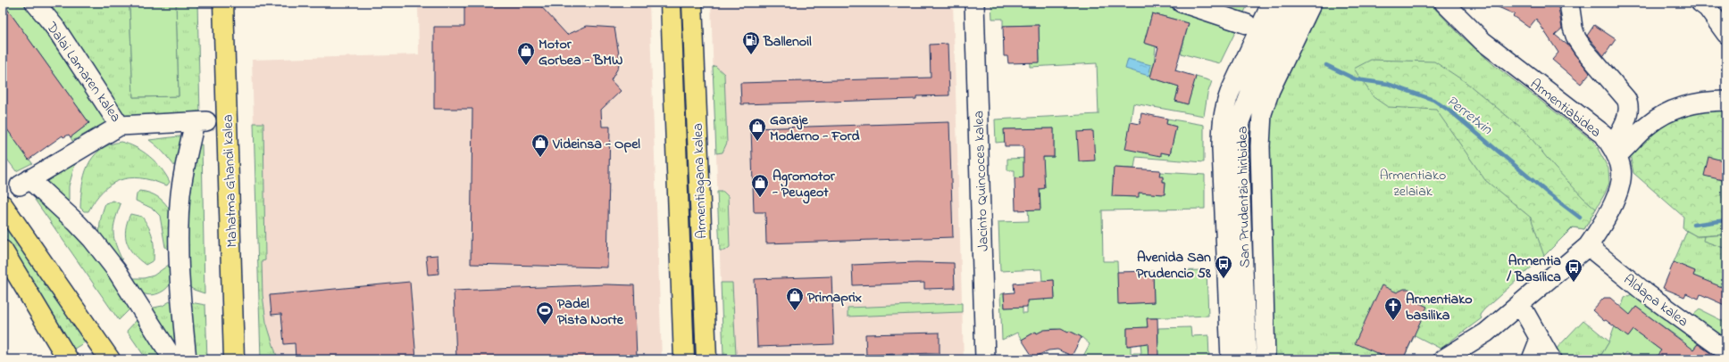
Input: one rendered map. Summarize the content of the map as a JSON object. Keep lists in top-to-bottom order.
{
  "streets": {
    "main road": ["Mahatma Ghandi kalea", "Armentiagana kalea"],
    "street": [
      "Dalai Lamaren kalea",
      "Armentiabidea",
      "Jacinto Quincoces kalea",
      "San Prudentzio hiribidea",
      "Aldapa kalea"
    ]
  },
  "crossings": [
    ["Armentiabidea", "Aldapa kalea"]
  ],
  "water": ["Perretxin"],
  "parks": ["Armentiako zelaiak"],
  "places": {
    "fuel station": ["Ballenoil"],
    "shop": [
      "Motor Gorbea - BMW",
      "Garaje Moderno - Ford",
      "Videinsa - Opel",
      "Agromotor - Peugeot",
      "Primaprix"
    ],
    "bus stop": ["Avenida San Prudencio 58", "Armentia / Basílica"],
    "church": ["Armentiako basilika"],
    "sports": ["Padel Pista Norte"]
  }
}
